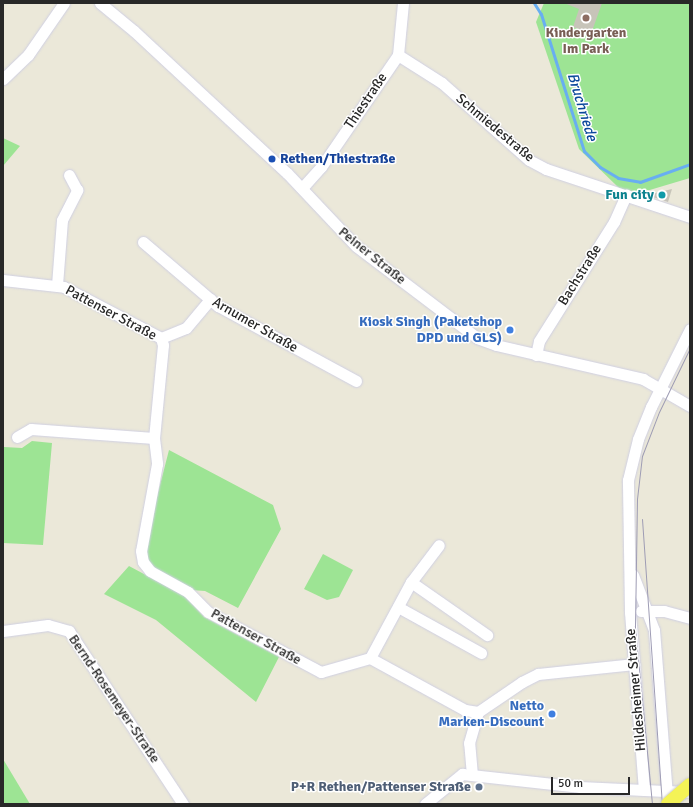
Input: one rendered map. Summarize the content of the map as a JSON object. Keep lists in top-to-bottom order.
{
  "streets": {
    "street": [
      "Thiestraße",
      "Schmiedestraße",
      "Peiner Straße",
      "Bachstraße",
      "Pattenser Straße",
      "Arnumer Straße",
      "Hildesheimer Straße",
      "Bernd-Rosemeyer-Straße"
    ]
  },
  "crossings": [
    ["Thiestraße", "Schmiedestraße"],
    ["Thiestraße", "Peiner Straße"],
    ["Schmiedestraße", "Bachstraße"],
    ["Peiner Straße", "Bachstraße"],
    ["Peiner Straße", "Hildesheimer Straße"]
  ],
  "water": ["Bruchriede"],
  "places": [
    "Kindergarten Im Park",
    "Rethen/Thiestraße",
    "Fun city",
    "Kiosk Singh (Paketshop DPD und GLS)",
    "Netto Marken-Discount",
    "P+R Rethen/Pattenser Straße"
  ],
  "scale_bar": "50 m"
}
